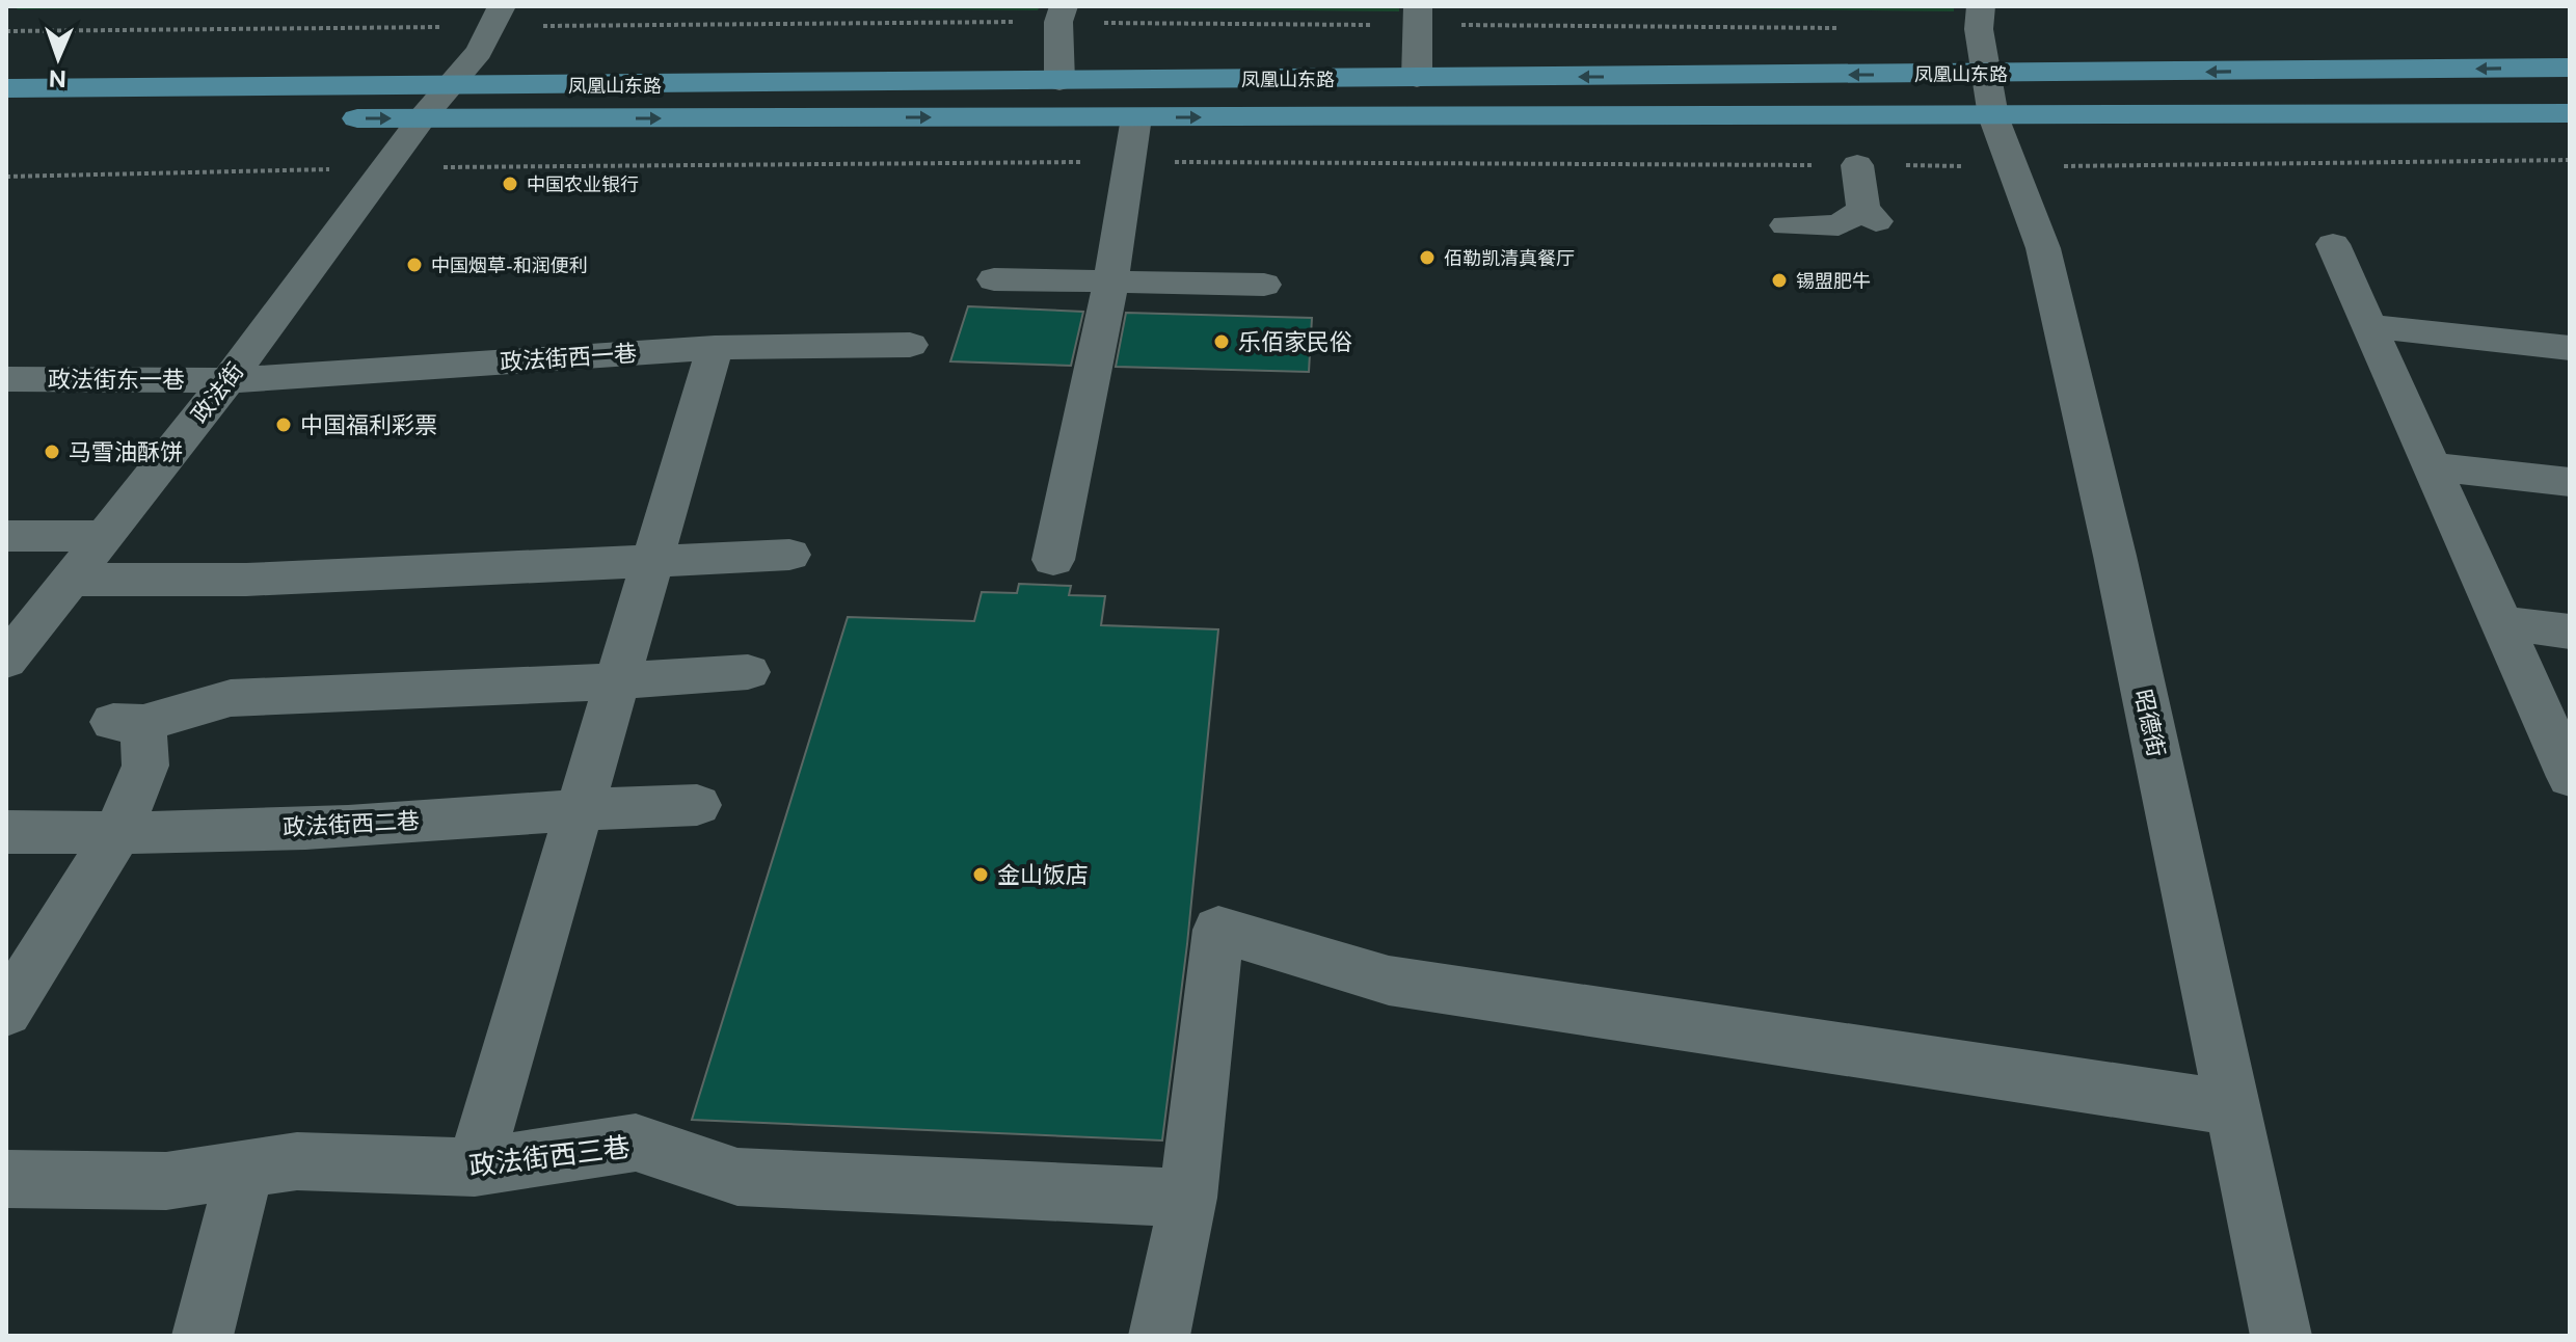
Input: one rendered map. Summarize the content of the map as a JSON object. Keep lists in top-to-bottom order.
{
  "streets": {
    "main road": ["凤凰山东路"],
    "street": [
      "政法街西一巷",
      "政法街东一巷",
      "政法街",
      "昭德街",
      "政法街西二巷",
      "政法街西三巷"
    ]
  },
  "crossings": [
    ["凤凰山东路", "政法街"],
    ["凤凰山东路", "昭德街"],
    ["政法街西一巷", "政法街东一巷"],
    ["政法街西一巷", "政法街"],
    ["政法街东一巷", "政法街"]
  ],
  "places": [
    "中国农业银行",
    "佰勒凯清真餐厅",
    "中国烟草-和润便利",
    "锡盟肥牛",
    "乐佰家民俗",
    "中国福利彩票",
    "马雪油酥饼",
    "金山饭店"
  ],
  "north": "bottom"
}
